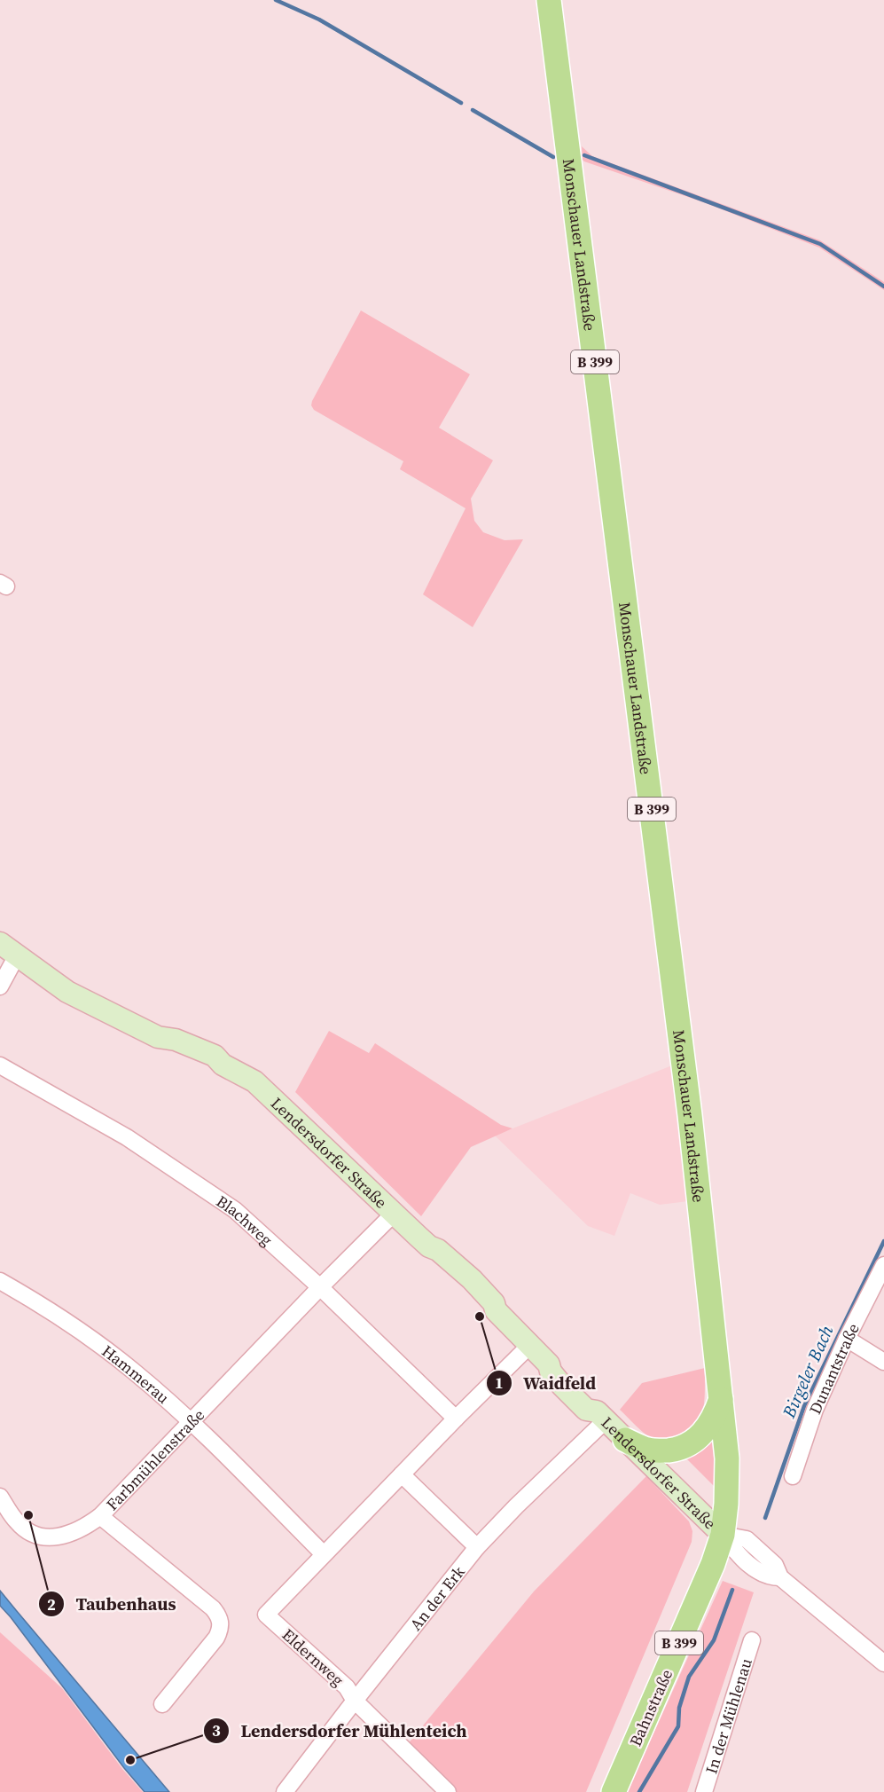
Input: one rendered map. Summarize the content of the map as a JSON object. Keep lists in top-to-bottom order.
{
  "streets": {
    "main road": ["Monschauer Landstraße", "B 399", "Bahnstraße"],
    "street": [
      "Lendersdorfer Straße",
      "Blachweg",
      "Dunantstraße",
      "Hammerau",
      "Farbmühlenstraße",
      "An der Erk",
      "Eldernweg",
      "In der Mühlenau"
    ]
  },
  "crossings": [
    ["Monschauer Landstraße", "Lendersdorfer Straße"],
    ["Monschauer Landstraße", "Bahnstraße"],
    ["Lendersdorfer Straße", "Farbmühlenstraße"],
    ["Lendersdorfer Straße", "An der Erk"],
    ["Lendersdorfer Straße", "Bahnstraße"],
    ["Blachweg", "Farbmühlenstraße"],
    ["Hammerau", "Farbmühlenstraße"],
    ["Hammerau", "Eldernweg"],
    ["An der Erk", "Eldernweg"]
  ],
  "water": ["Birgeler Bach"],
  "places": ["Waidfeld", "Taubenhaus", "Lendersdorfer Mühlenteich"]
}
